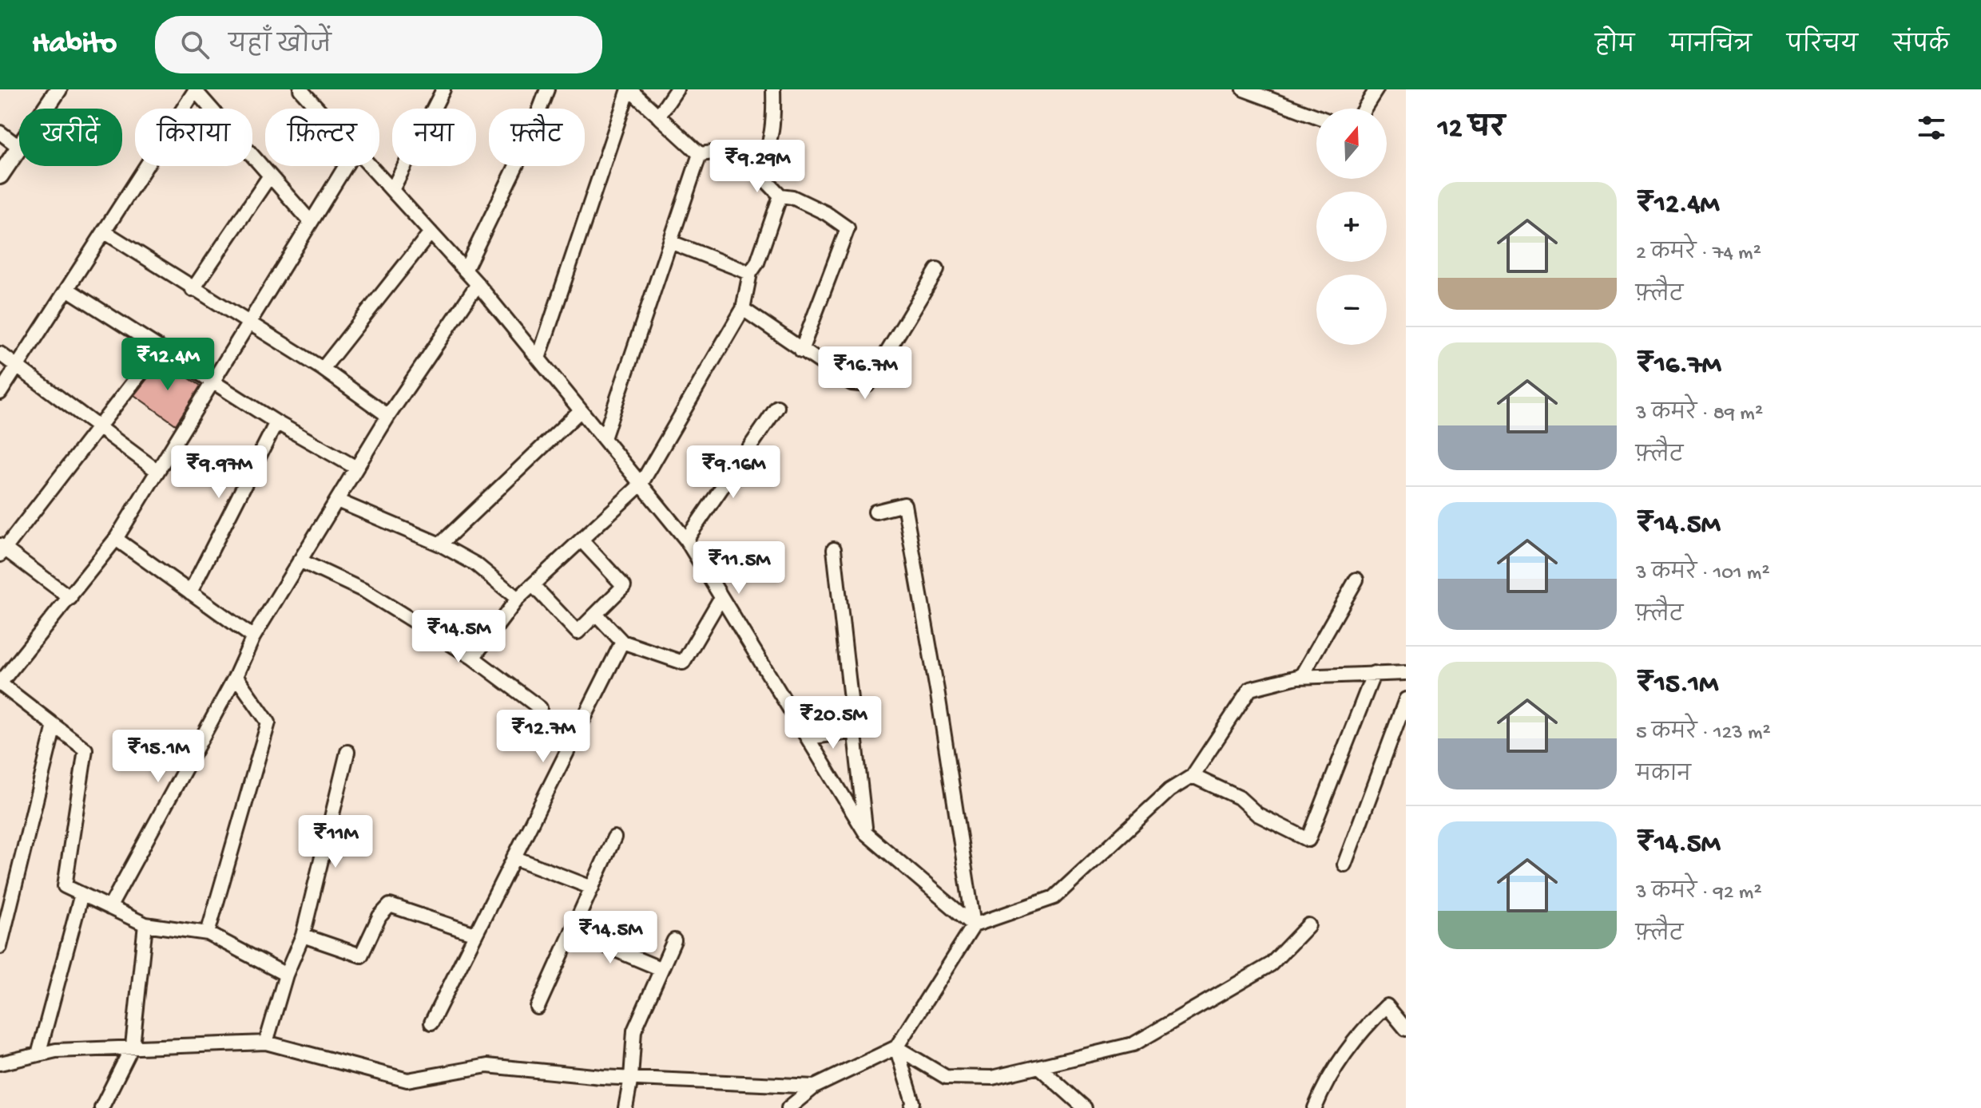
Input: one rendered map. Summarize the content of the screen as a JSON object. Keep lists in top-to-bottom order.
{
  "north": "top",
  "page": {
    "header": "Habito",
    "search": "यहाँ खोजें",
    "nav": [
      "होम",
      "मानचित्र",
      "परिचय",
      "संपर्क"
    ],
    "heading": "12 घर",
    "map_buttons": ["+", "−"],
    "chip": [
      "खरीदें",
      "किराया",
      "फ़िल्टर",
      "नया",
      "फ़्लैट"
    ],
    "price": [
      "₹9.29M",
      "₹12.4M",
      "₹16.7M",
      "₹9.97M",
      "₹9.16M",
      "₹11.5M",
      "₹14.5M",
      "₹20.5M",
      "₹12.7M",
      "₹15.1M",
      "₹11M",
      "₹14.5M"
    ],
    "list": [
      {
        "name": "₹12.4M",
        "note": "2 कमरे · 74 m² · फ़्लैट"
      },
      {
        "name": "₹16.7M",
        "note": "3 कमरे · 89 m² · फ़्लैट"
      },
      {
        "name": "₹14.5M",
        "note": "3 कमरे · 101 m² · फ़्लैट"
      },
      {
        "name": "₹15.1M",
        "note": "5 कमरे · 123 m² · मकान"
      },
      {
        "name": "₹14.5M",
        "note": "3 कमरे · 92 m² · फ़्लैट"
      }
    ]
  }
}
